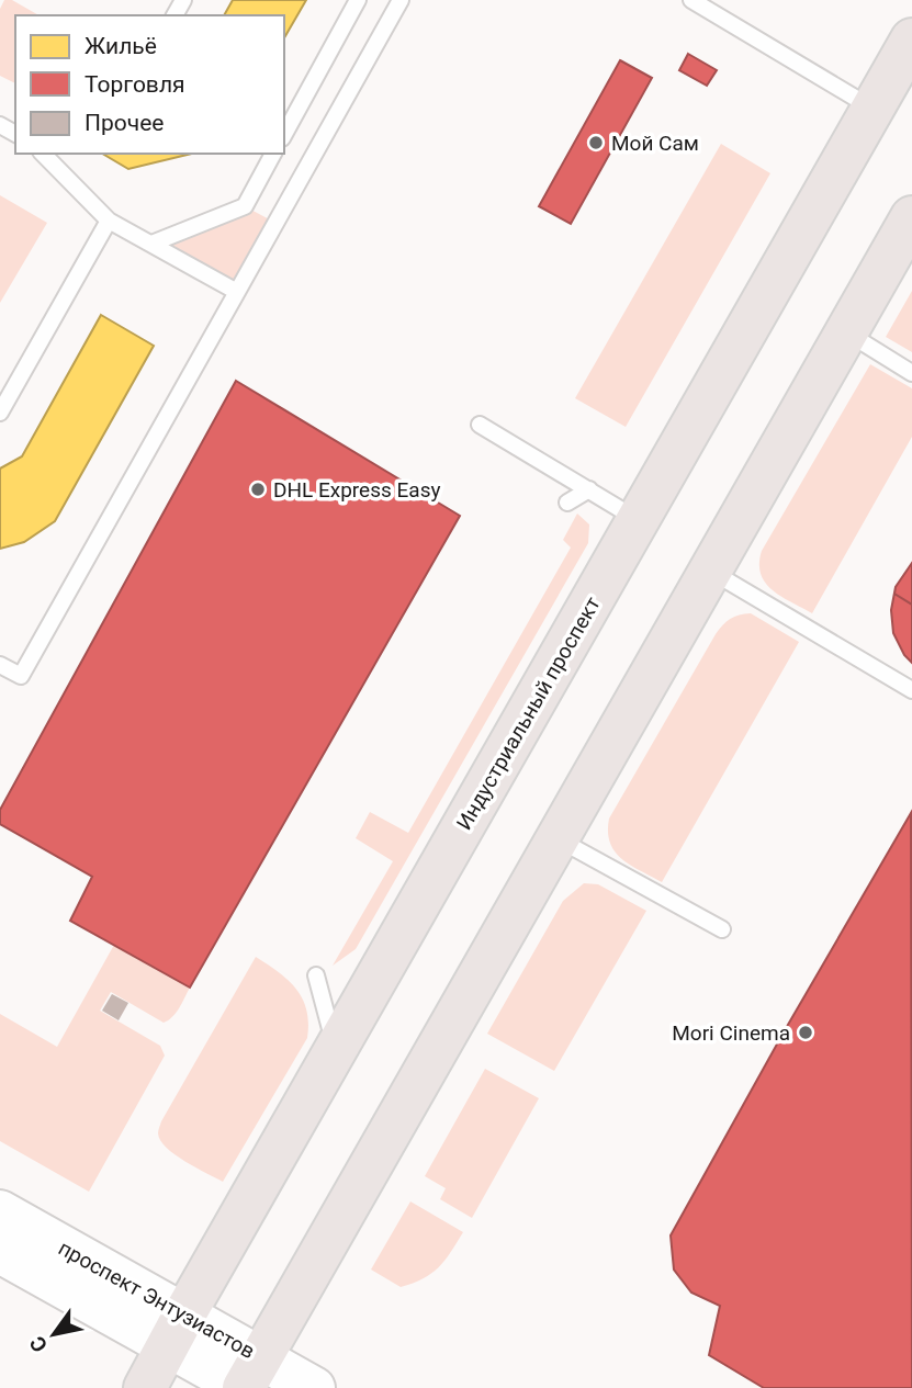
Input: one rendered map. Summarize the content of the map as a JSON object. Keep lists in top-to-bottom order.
{
  "streets": {
    "main road": ["Индустриальный проспект"],
    "street": ["проспект Энтузиастов"]
  },
  "crossings": [
    ["Индустриальный проспект", "проспект Энтузиастов"]
  ],
  "places": ["Мой Сам", "DHL Express Easy", "Mori Cinema"],
  "legend": ["Жильё", "Торговля", "Прочее"],
  "north": "bottom left"
}
